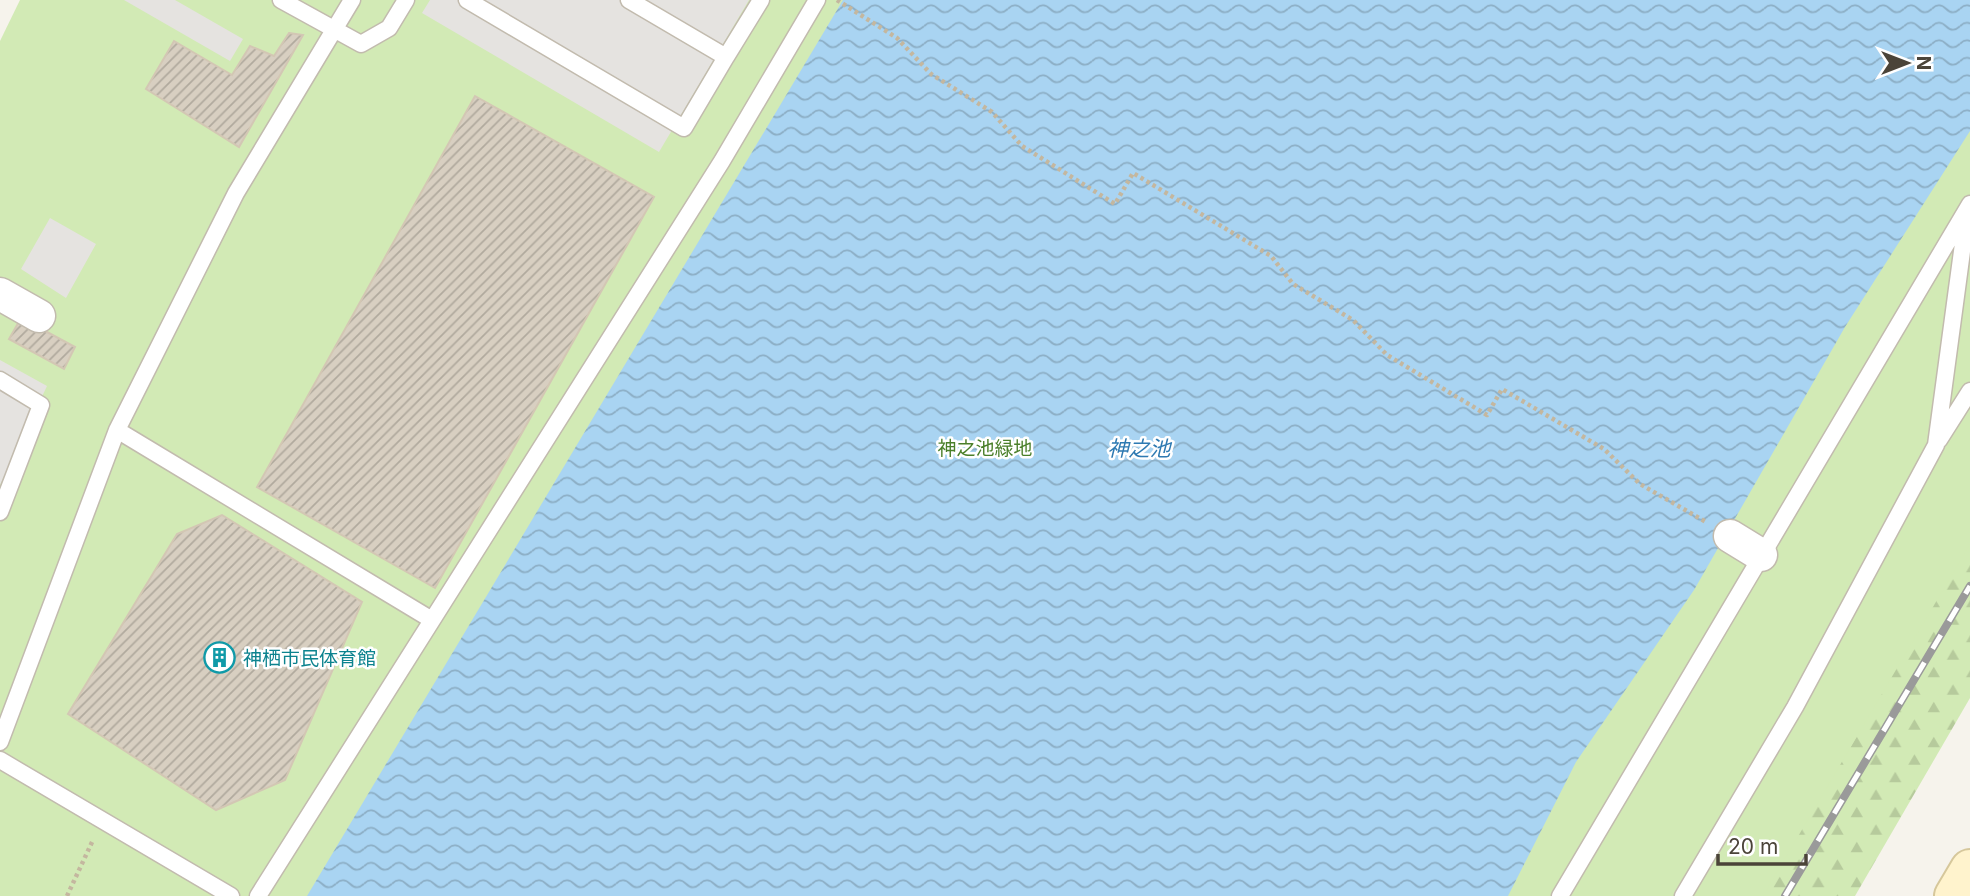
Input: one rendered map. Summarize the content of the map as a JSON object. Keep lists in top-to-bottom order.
{
  "water": ["神之池"],
  "parks": ["神之池緑地"],
  "places": {
    "building": ["神栖市民体育館"]
  },
  "scale_bar": "20 m",
  "north": "right"
}
